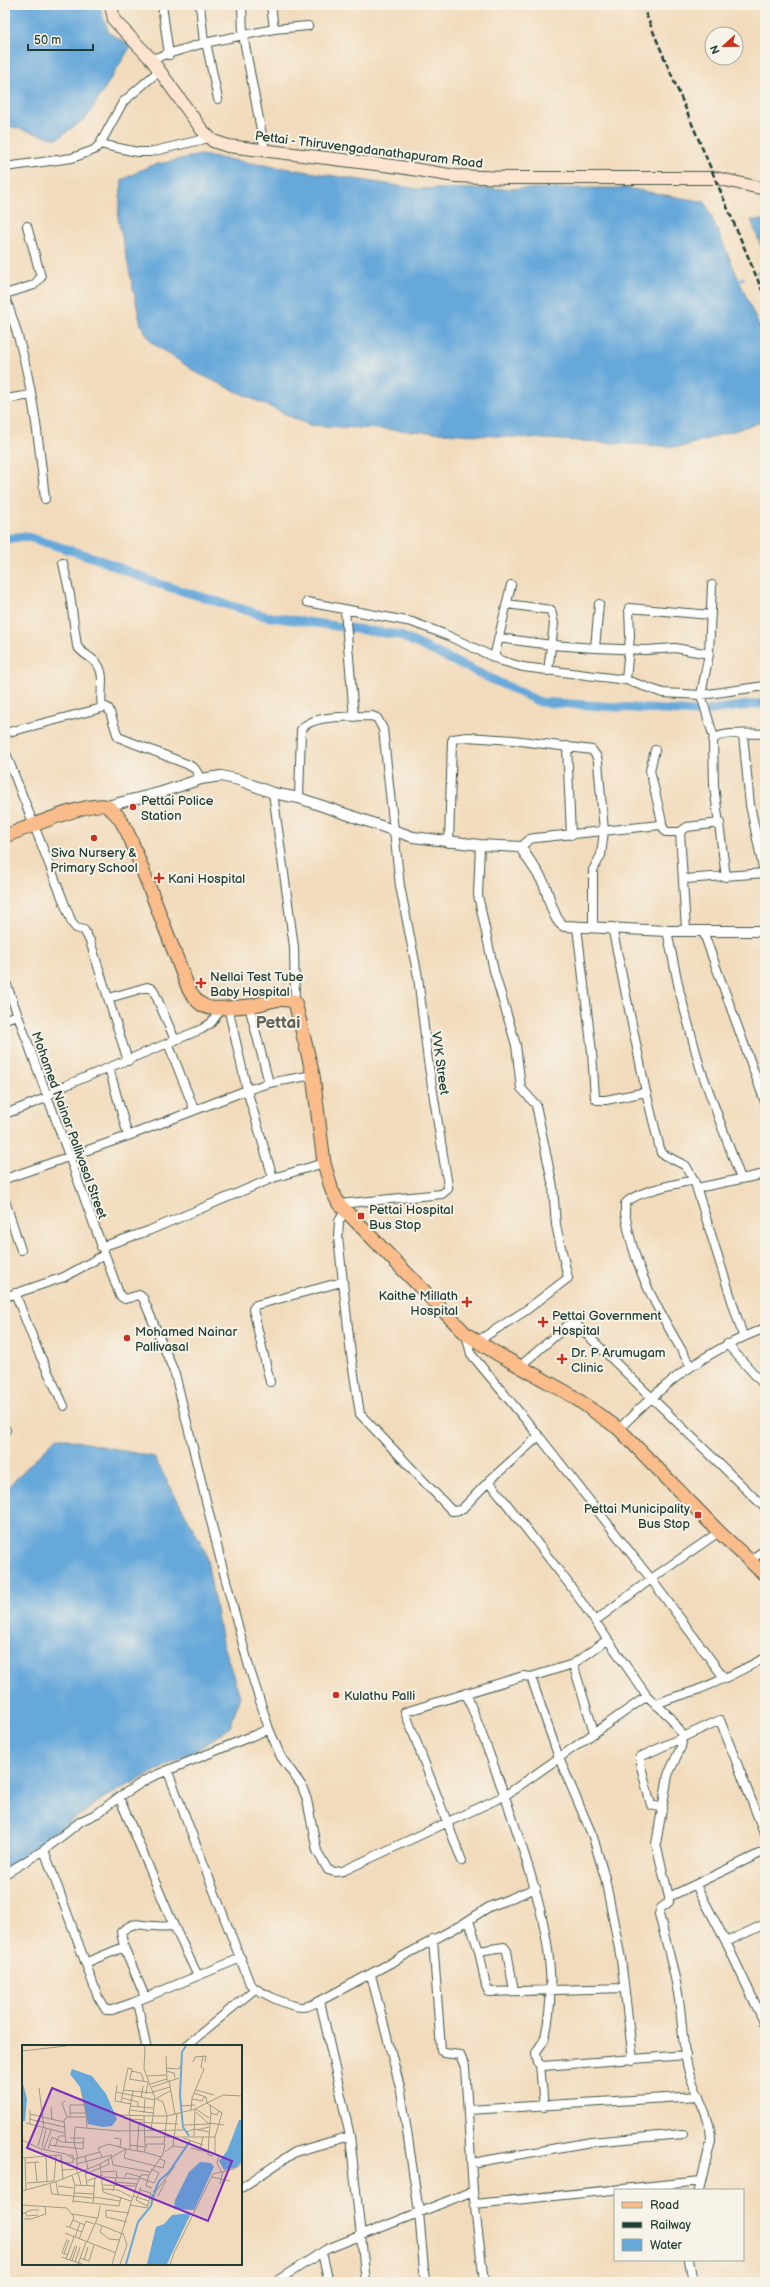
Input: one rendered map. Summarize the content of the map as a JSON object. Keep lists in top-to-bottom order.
{
  "streets": {
    "main road": ["Pettai - Thiruvengadanathapuram Road"],
    "street": ["VVK Street", "Mohamed Nainar Pallivasal Street"]
  },
  "districts": ["Pettai"],
  "places": {
    "other": [
      "Pettai Police Station",
      "Siva Nursery & Primary School",
      "Mohamed Nainar Pallivasal",
      "Kulathu Palli"
    ],
    "health": [
      "Kani Hospital",
      "Nellai Test Tube Baby Hospital",
      "Kaithe Millath Hospital",
      "Pettai Government Hospital",
      "Dr. P Arumugam Clinic"
    ],
    "transit": ["Pettai Hospital Bus Stop", "Pettai Municipality Bus Stop"]
  },
  "legend": ["Road", "Railway", "Water"],
  "scale_bar": "50 m",
  "north": "left"
}
